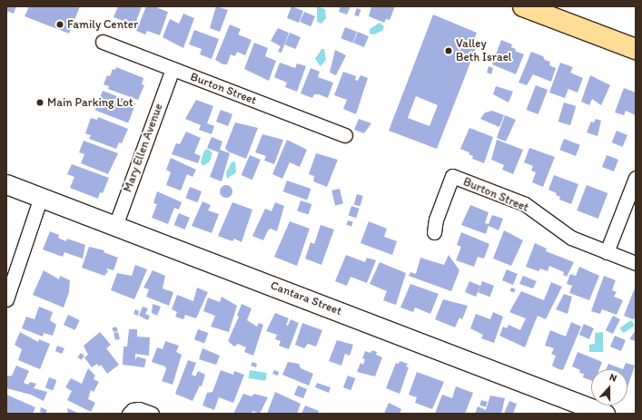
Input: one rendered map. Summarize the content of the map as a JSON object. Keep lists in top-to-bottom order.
{
  "streets": {
    "street": ["Burton Street", "Mary Ellen Avenue", "Cantara Street"]
  },
  "crossings": [
    ["Burton Street", "Mary Ellen Avenue"],
    ["Mary Ellen Avenue", "Cantara Street"]
  ],
  "places": ["Family Center", "Valley Beth Israel", "Main Parking Lot"],
  "north": "top"
}
